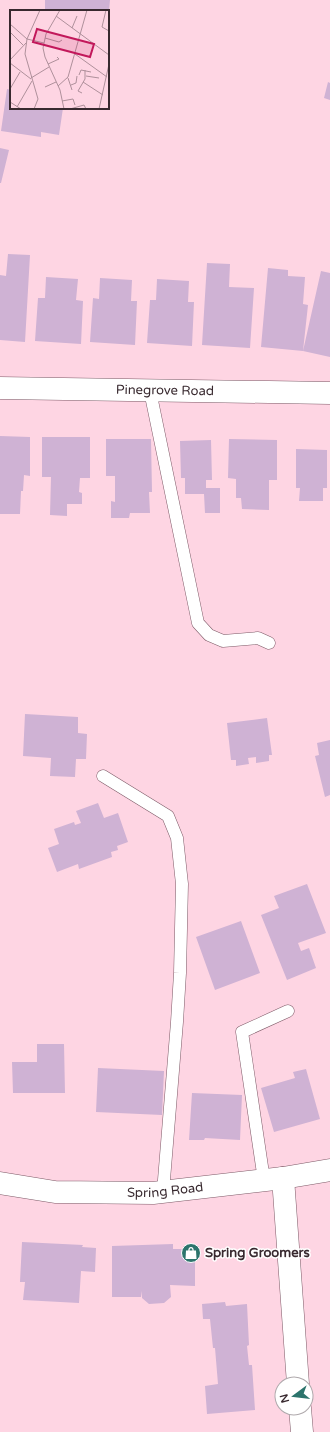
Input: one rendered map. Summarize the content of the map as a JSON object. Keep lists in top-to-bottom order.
{
  "streets": {
    "street": ["Pinegrove Road", "Spring Road"]
  },
  "places": {
    "shop": ["Spring Groomers"]
  },
  "north": "left"
}
